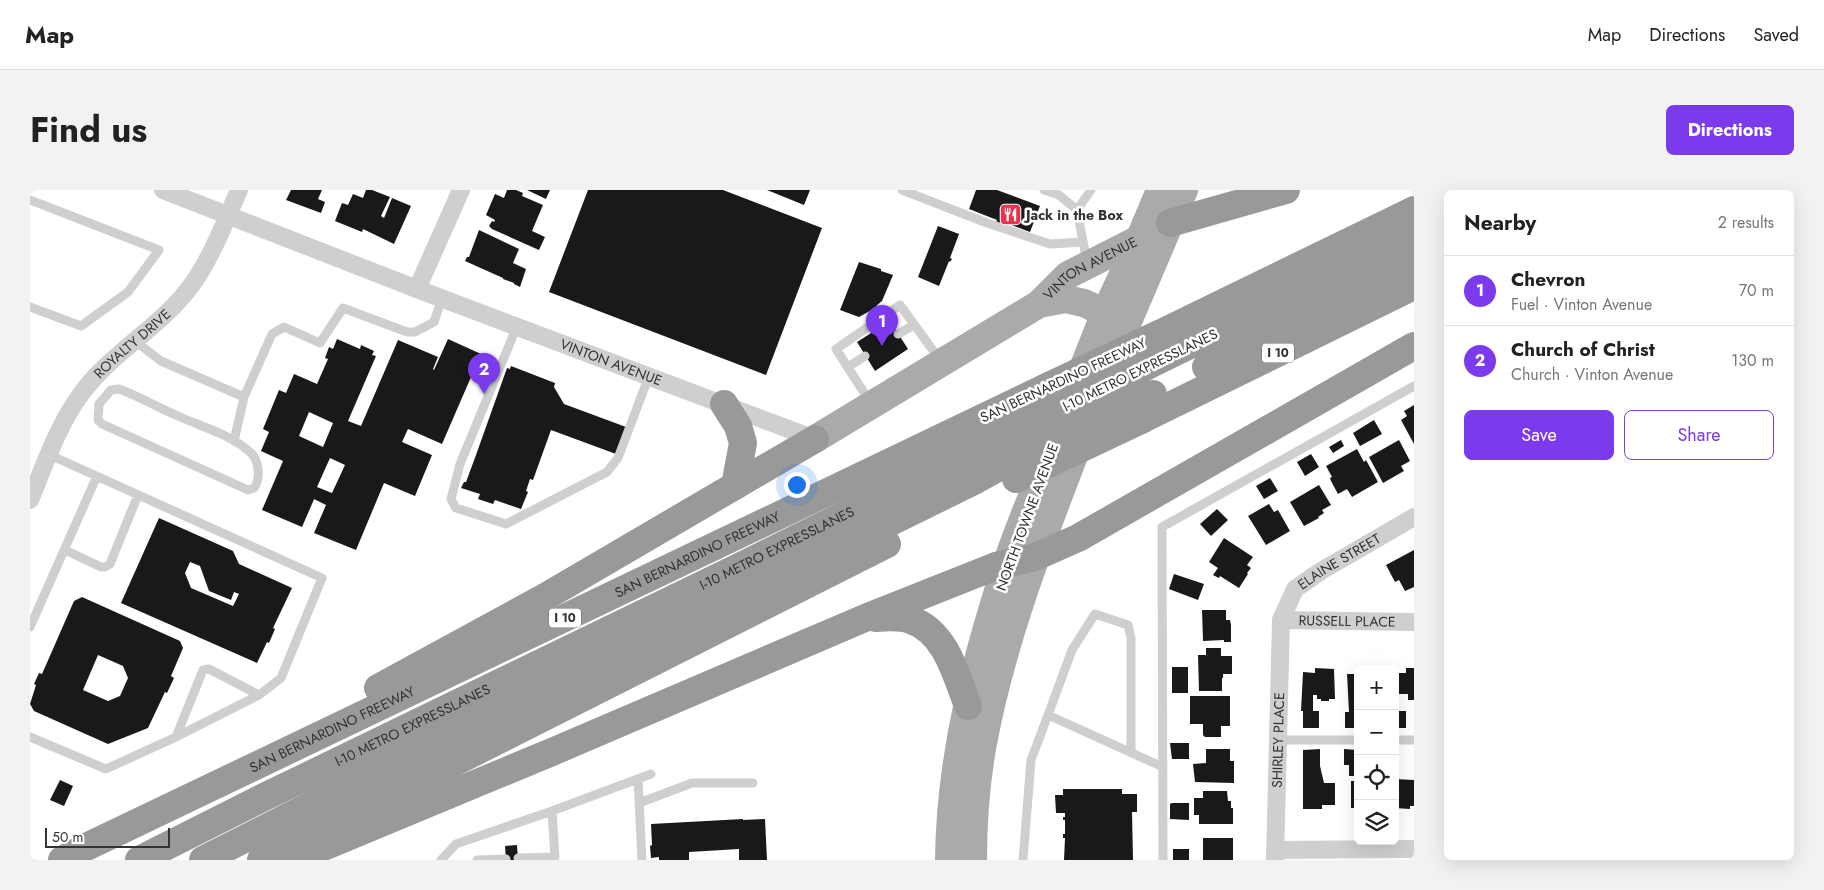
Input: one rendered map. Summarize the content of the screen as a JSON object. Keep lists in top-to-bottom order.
{
  "streets": {
    "highway": ["I 10", "I-10 METRO EXPRESSLANES", "SAN BERNARDINO FREEWAY"],
    "main road": ["VINTON AVENUE", "NORTH TOWNE AVENUE"],
    "street": [
      "ROYALTY DRIVE",
      "ELAINE STREET",
      "RUSSELL PLACE",
      "SHIRLEY PLACE"
    ]
  },
  "crossings": [
    ["VINTON AVENUE", "ROYALTY DRIVE"],
    ["VINTON AVENUE", "NORTH TOWNE AVENUE"],
    ["ELAINE STREET", "RUSSELL PLACE"],
    ["ELAINE STREET", "SHIRLEY PLACE"],
    ["RUSSELL PLACE", "SHIRLEY PLACE"]
  ],
  "places": {
    "restaurant": ["Jack in the Box"]
  },
  "scale_bar": "50 m",
  "page": {
    "header": "Map",
    "nav": ["Map", "Directions", "Saved"],
    "title": "Find us",
    "buttons": [
      "Directions",
      ["Save", "Share"]
    ],
    "heading": ["Nearby", "2 results"],
    "list": [
      {
        "mark": "1",
        "name": "Chevron",
        "note": "Fuel · Vinton Avenue",
        "value": "70 m"
      },
      {
        "mark": "2",
        "name": "Church of Christ",
        "note": "Church · Vinton Avenue",
        "value": "130 m"
      }
    ],
    "pins": ["1", "2"],
    "map_buttons": ["+", "−"],
    "scale": "50 m"
  }
}
